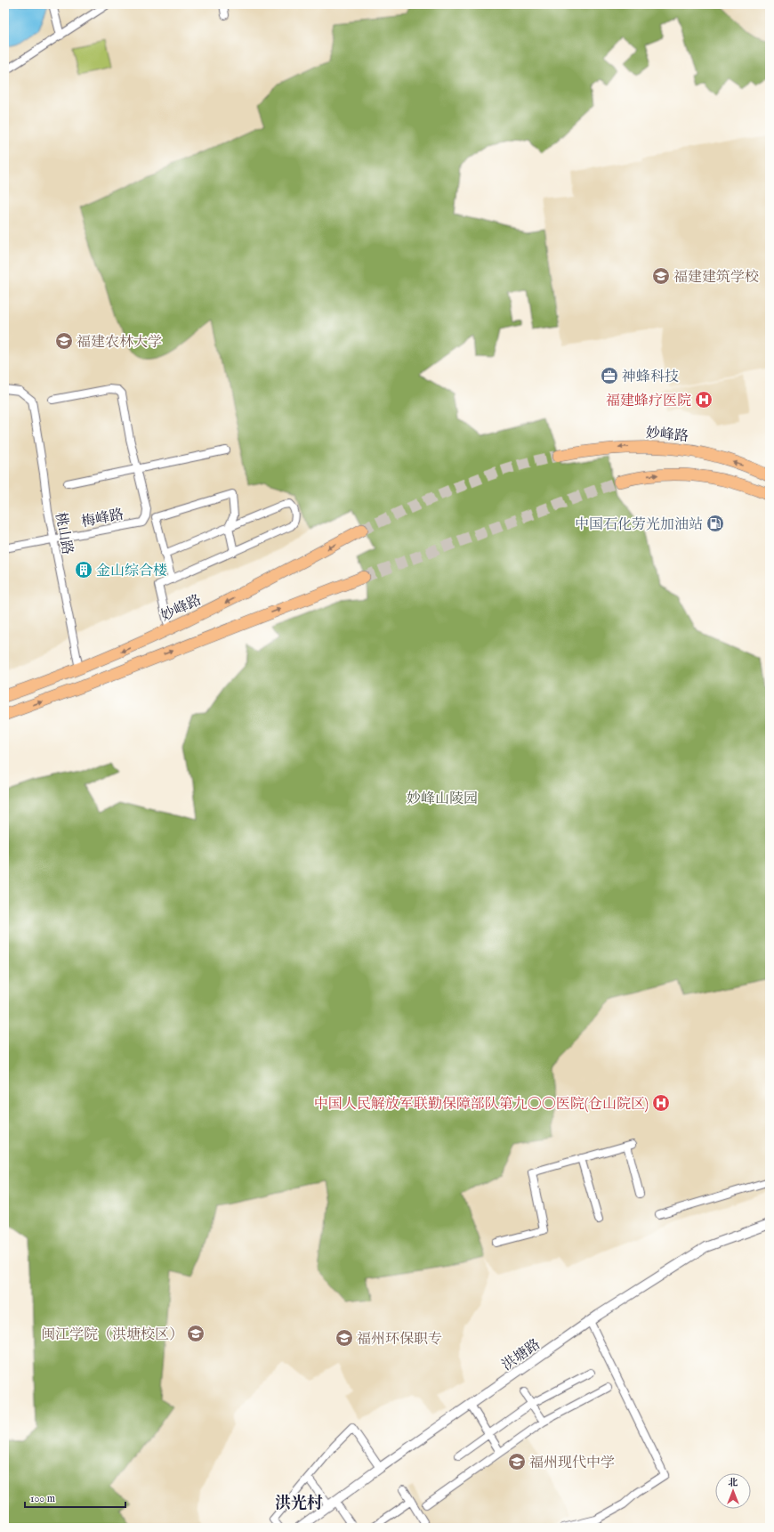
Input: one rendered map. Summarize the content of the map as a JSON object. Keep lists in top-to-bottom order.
{
  "streets": {
    "main road": ["妙峰路"],
    "street": ["梅峰路", "桃山路", "洪塘路"]
  },
  "crossings": [
    ["妙峰路", "桃山路"],
    ["梅峰路", "桃山路"]
  ],
  "districts": ["洪光村"],
  "parks": ["妙峰山陵园"],
  "places": {
    "school or university": [
      "福建建筑学校",
      "福建农林大学",
      "闽江学院（洪塘校区）",
      "福州环保职专",
      "福州现代中学"
    ],
    "office": ["神蜂科技"],
    "hospital": ["福建蜂疗医院", "中国人民解放军联勤保障部队第九〇〇医院(仓山院区)"],
    "fuel station": ["中国石化劳光加油站"],
    "building": ["金山综合楼"]
  },
  "scale_bar": "100 m",
  "north": "top"
}
